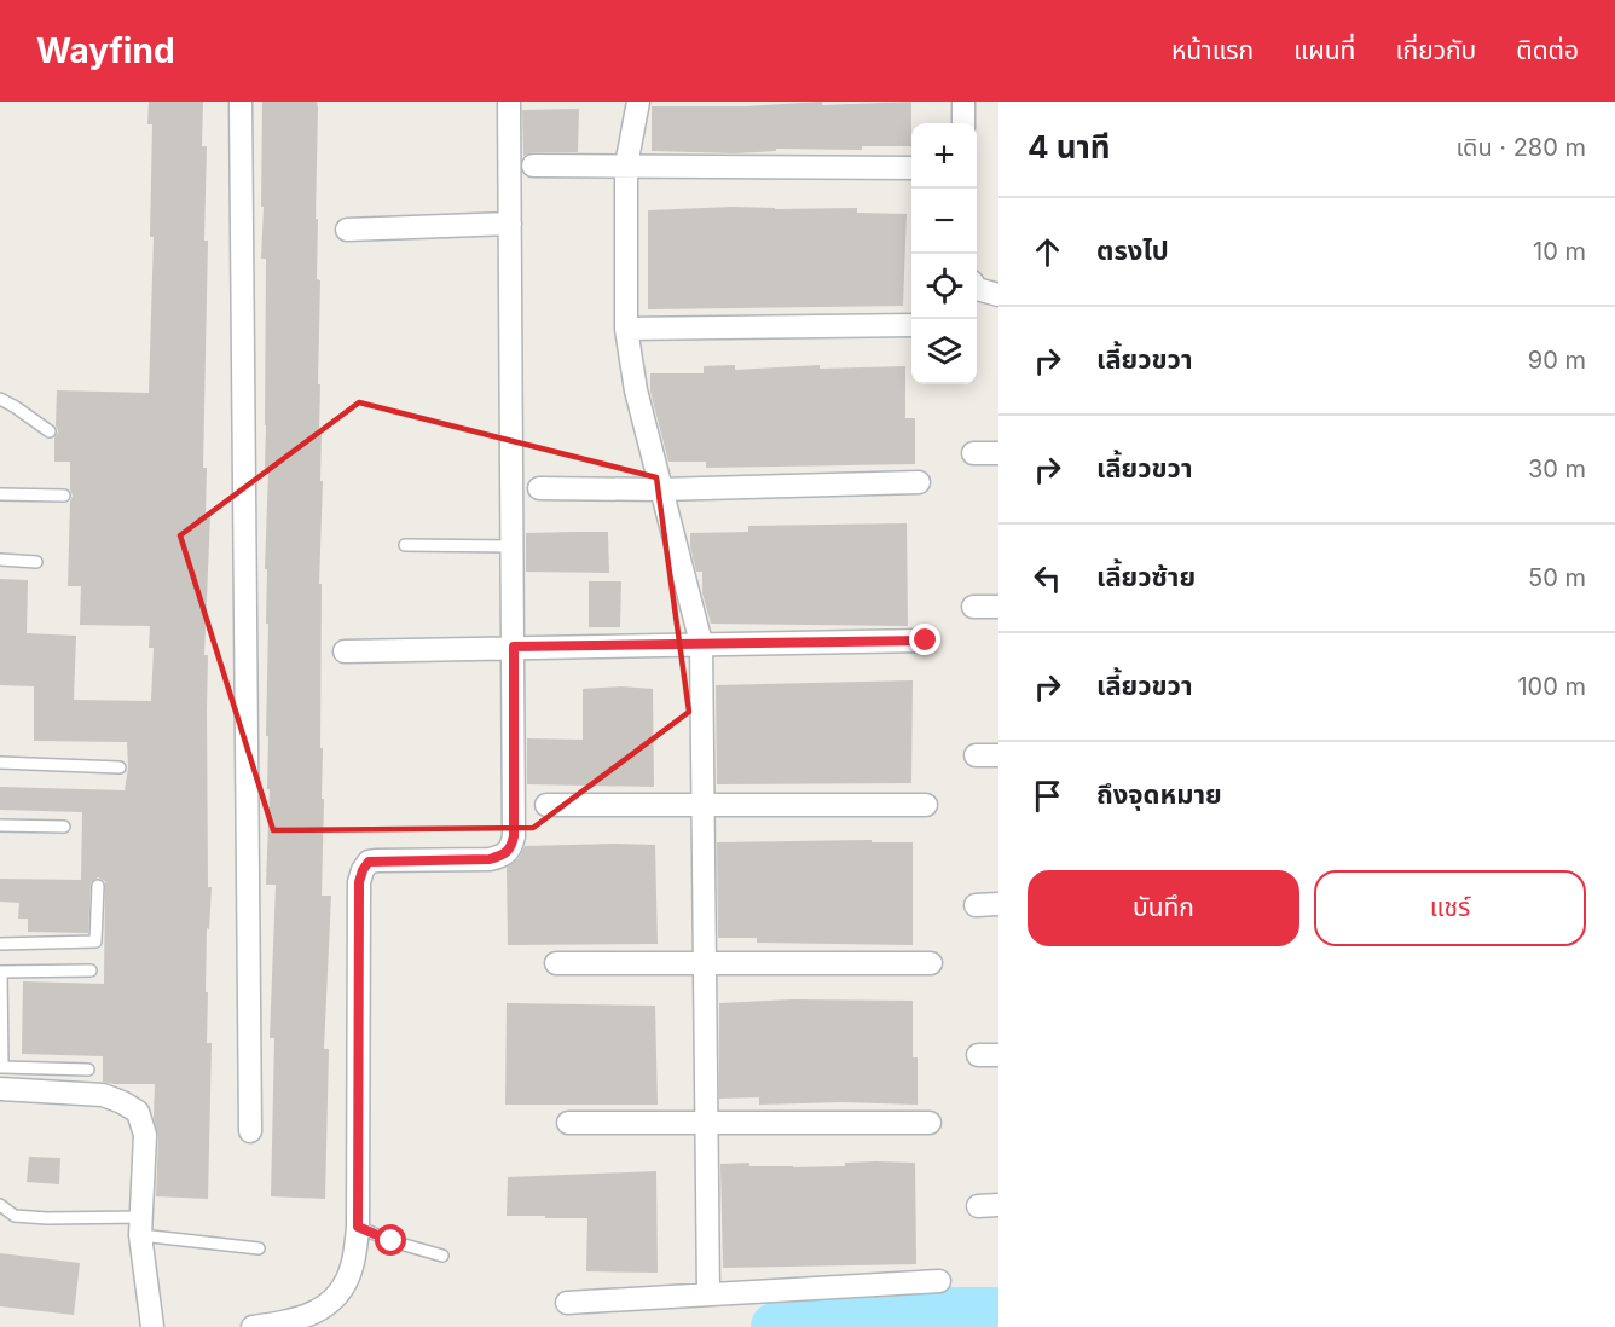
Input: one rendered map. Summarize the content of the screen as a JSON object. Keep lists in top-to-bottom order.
{
  "page": {
    "header": "Wayfind",
    "nav": [
      "หน้าแรก",
      "แผนที่",
      "เกี่ยวกับ",
      "ติดต่อ"
    ],
    "heading": ["4 นาที", "เดิน · 280 m"],
    "map_buttons": ["+", "−"],
    "list": [
      ["ตรงไป", "10 m"],
      ["เลี้ยวขวา", "90 m"],
      ["เลี้ยวขวา", "30 m"],
      ["เลี้ยวซ้าย", "50 m"],
      ["เลี้ยวขวา", "100 m"],
      "ถึงจุดหมาย"
    ],
    "buttons": ["บันทึก", "แชร์"]
  }
}
